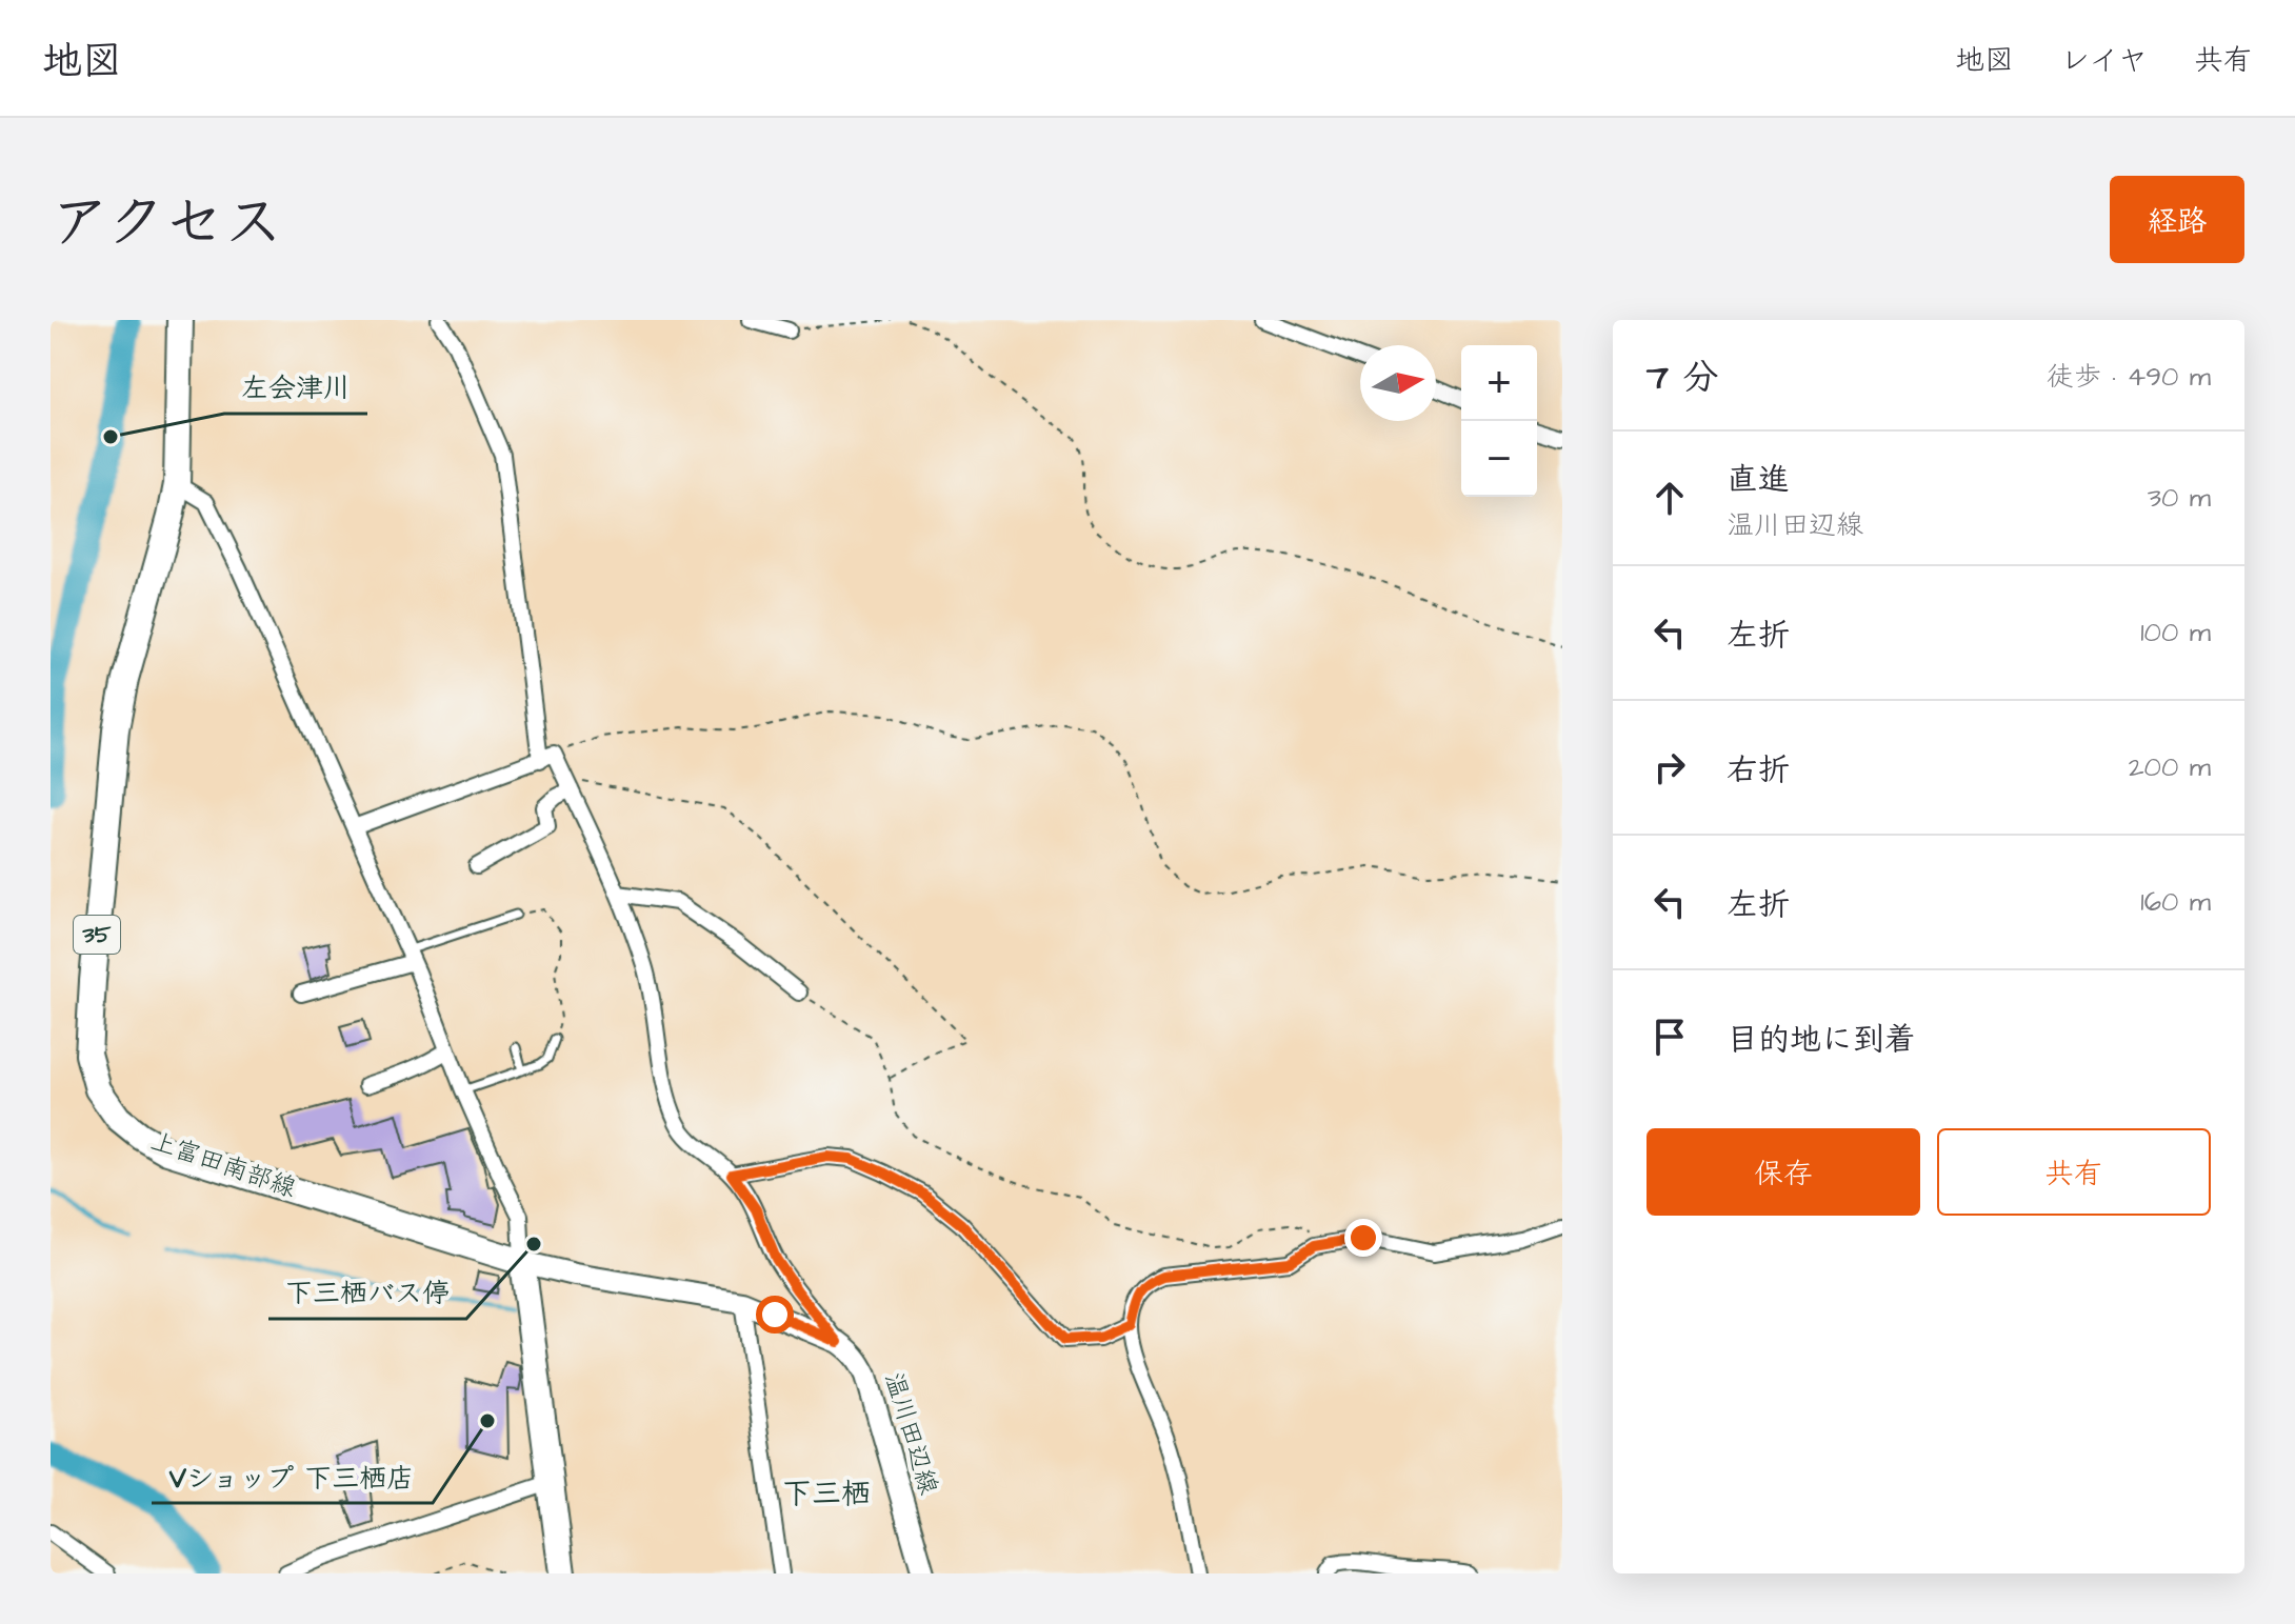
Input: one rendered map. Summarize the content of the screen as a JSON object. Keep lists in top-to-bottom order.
{
  "streets": {
    "main road": ["35", "上富田南部線", "温川田辺線"]
  },
  "crossings": [
    ["上富田南部線", "温川田辺線"]
  ],
  "districts": ["下三栖"],
  "places": ["左会津川", "下三栖バス停", "Vショップ 下三栖店"],
  "north": "right",
  "page": {
    "header": "地図",
    "nav": ["地図", "レイヤ", "共有"],
    "title": "アクセス",
    "buttons": [
      "経路",
      ["保存", "共有"]
    ],
    "heading": ["7 分", "徒歩 · 490 m"],
    "map_buttons": ["+", "−"],
    "list": [
      ["直進", "温川田辺線", "30 m"],
      ["左折", "100 m"],
      ["右折", "200 m"],
      ["左折", "160 m"],
      "目的地に到着"
    ]
  }
}
